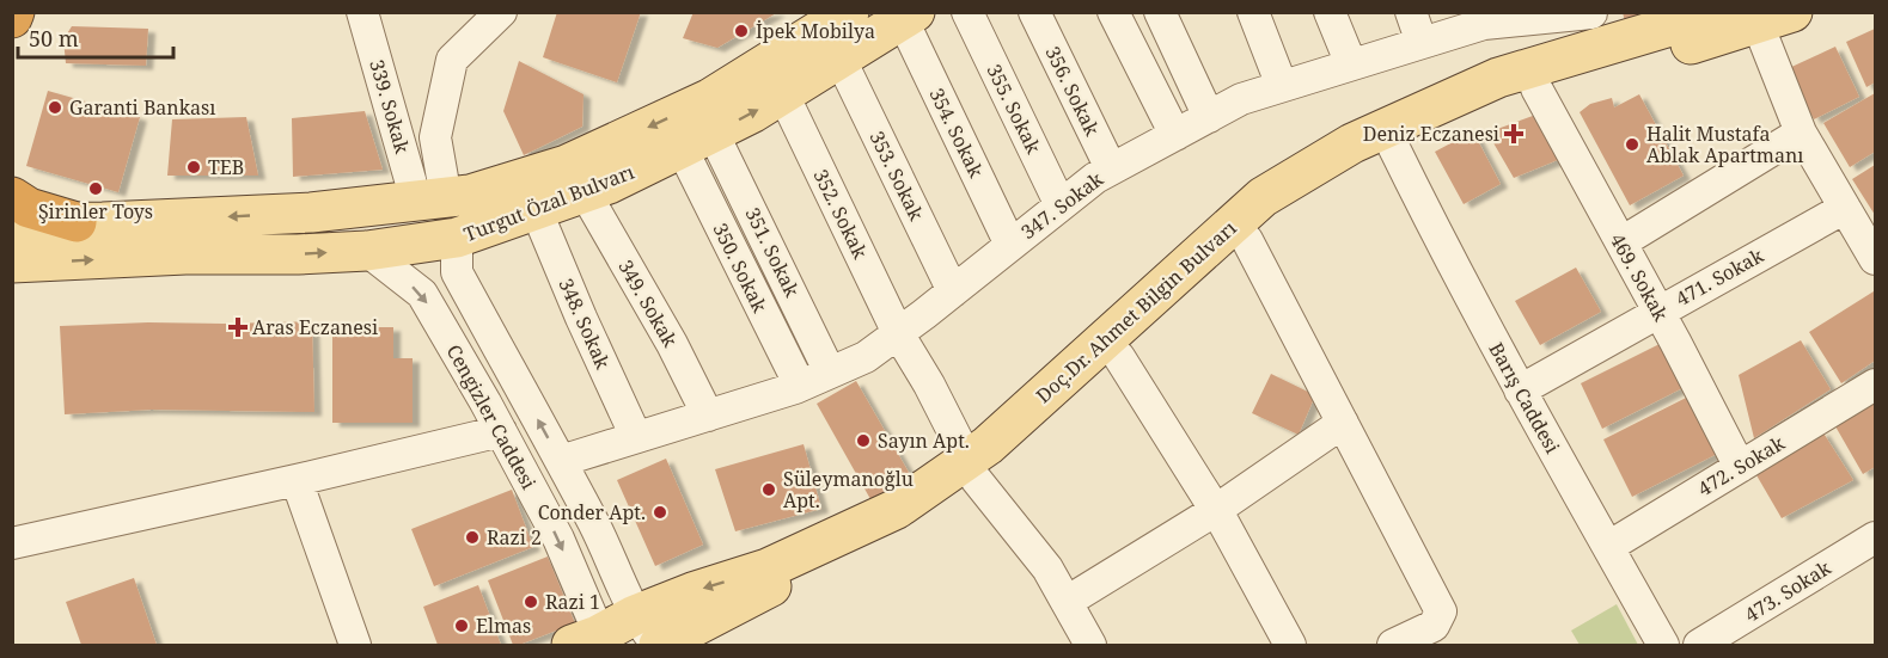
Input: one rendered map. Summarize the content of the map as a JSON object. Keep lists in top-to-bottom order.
{
  "streets": {
    "main road": ["Turgut Özal Bulvarı", "Doç.Dr. Ahmet Bilgin Bulvarı"],
    "street": [
      "356. Sokak",
      "339. Sokak",
      "355. Sokak",
      "354. Sokak",
      "353. Sokak",
      "347. Sokak",
      "352. Sokak",
      "351. Sokak",
      "350. Sokak",
      "469. Sokak",
      "471. Sokak",
      "349. Sokak",
      "348. Sokak",
      "Barış Caddesi",
      "Cengizler Caddesi",
      "472. Sokak",
      "473. Sokak"
    ]
  },
  "crossings": [
    ["356. Sokak", "347. Sokak"],
    ["339. Sokak", "Turgut Özal Bulvarı"],
    ["355. Sokak", "347. Sokak"],
    ["354. Sokak", "Turgut Özal Bulvarı"],
    ["354. Sokak", "347. Sokak"],
    ["353. Sokak", "Turgut Özal Bulvarı"],
    ["353. Sokak", "347. Sokak"],
    ["Turgut Özal Bulvarı", "352. Sokak"],
    ["Turgut Özal Bulvarı", "351. Sokak"],
    ["Turgut Özal Bulvarı", "350. Sokak"],
    ["Turgut Özal Bulvarı", "349. Sokak"],
    ["Turgut Özal Bulvarı", "348. Sokak"],
    ["Turgut Özal Bulvarı", "Cengizler Caddesi"],
    ["347. Sokak", "352. Sokak"],
    ["347. Sokak", "351. Sokak"],
    ["347. Sokak", "350. Sokak"],
    ["347. Sokak", "349. Sokak"],
    ["347. Sokak", "Doç.Dr. Ahmet Bilgin Bulvarı"],
    ["347. Sokak", "348. Sokak"],
    ["347. Sokak", "Cengizler Caddesi"],
    ["352. Sokak", "Doç.Dr. Ahmet Bilgin Bulvarı"],
    ["351. Sokak", "350. Sokak"],
    ["469. Sokak", "471. Sokak"],
    ["469. Sokak", "Doç.Dr. Ahmet Bilgin Bulvarı"],
    ["469. Sokak", "472. Sokak"],
    ["471. Sokak", "Barış Caddesi"],
    ["Doç.Dr. Ahmet Bilgin Bulvarı", "Barış Caddesi"],
    ["Doç.Dr. Ahmet Bilgin Bulvarı", "Cengizler Caddesi"],
    ["Barış Caddesi", "472. Sokak"]
  ],
  "places": {
    "other": [
      "İpek Mobilya",
      "Garanti Bankası",
      "Halit Mustafa Ablak Apartmanı",
      "TEB",
      "Şirinler Toys",
      "Sayın Apt.",
      "Süleymanoğlu Apt.",
      "Conder Apt.",
      "Razi 2",
      "Razi 1",
      "Elmas"
    ],
    "health": ["Deniz Eczanesi", "Aras Eczanesi"]
  },
  "scale_bar": "50 m"
}
